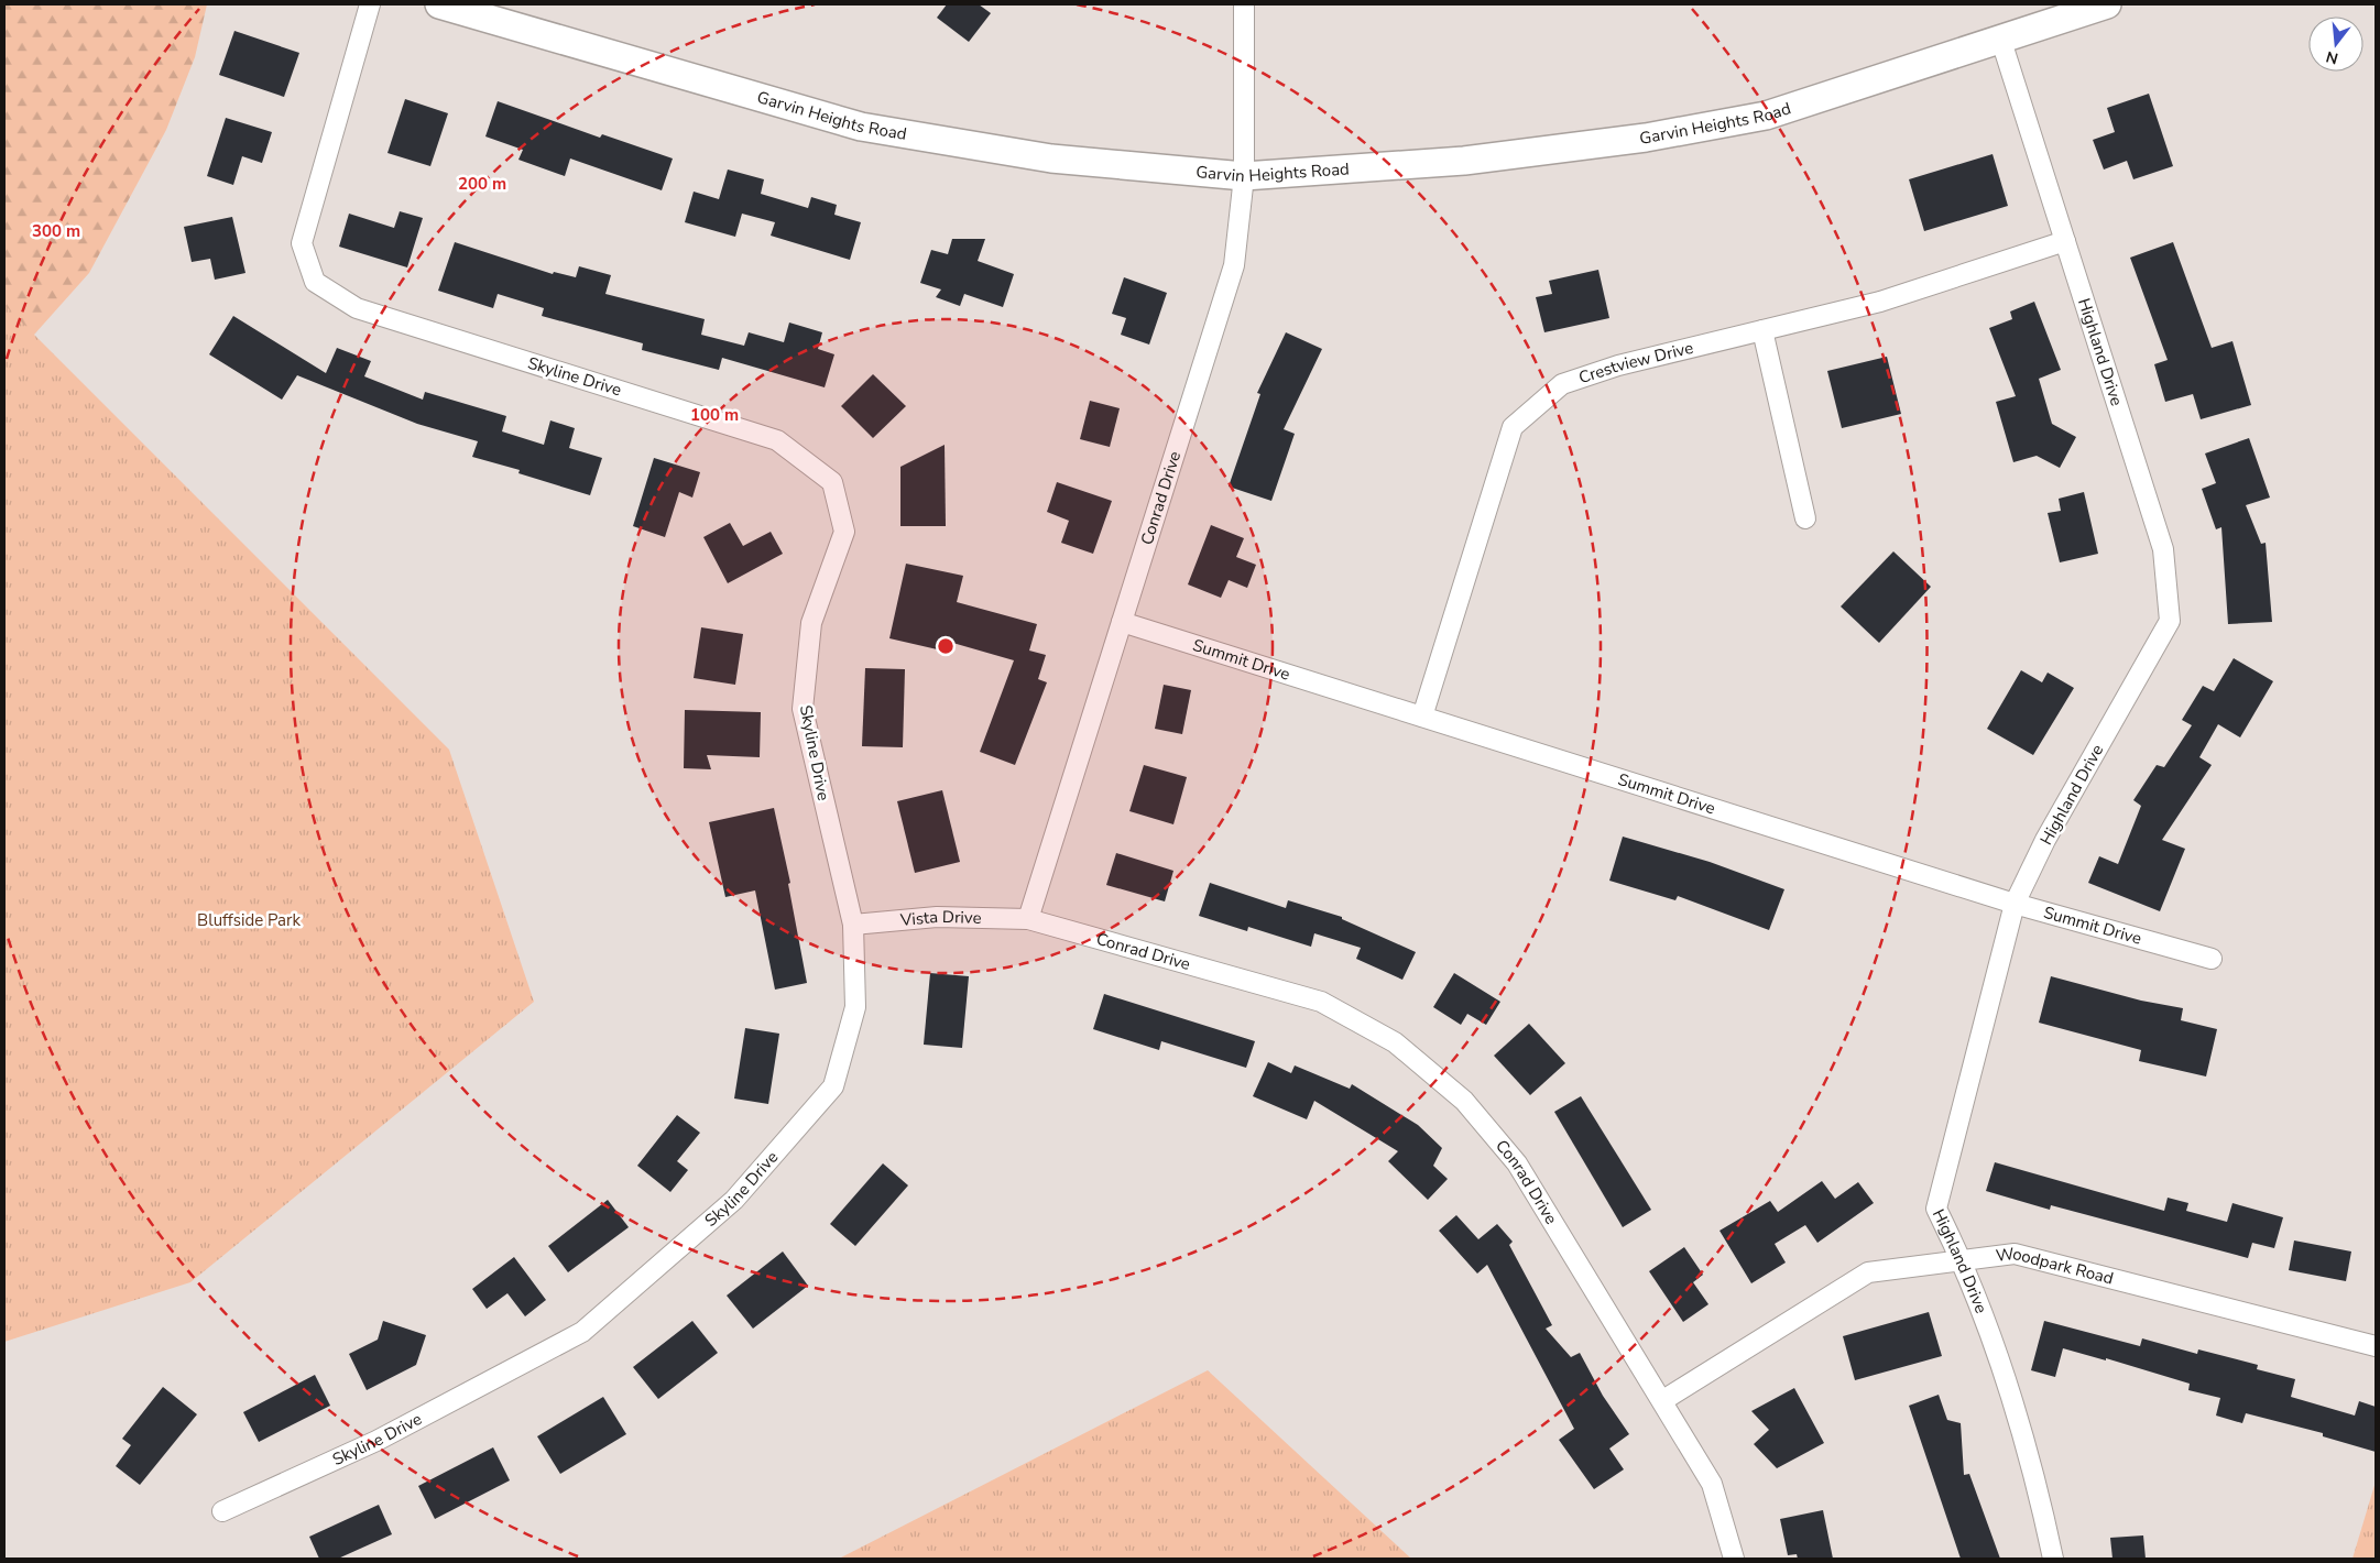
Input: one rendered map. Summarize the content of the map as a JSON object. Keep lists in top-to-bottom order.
{
  "streets": {
    "main road": ["Garvin Heights Road"],
    "street": [
      "Highland Drive",
      "Crestview Drive",
      "Skyline Drive",
      "Conrad Drive",
      "Summit Drive",
      "Vista Drive",
      "Woodpark Road"
    ]
  },
  "crossings": [
    ["Garvin Heights Road", "Highland Drive"],
    ["Garvin Heights Road", "Conrad Drive"],
    ["Highland Drive", "Crestview Drive"],
    ["Highland Drive", "Summit Drive"],
    ["Highland Drive", "Woodpark Road"],
    ["Crestview Drive", "Summit Drive"],
    ["Skyline Drive", "Vista Drive"],
    ["Conrad Drive", "Summit Drive"],
    ["Conrad Drive", "Vista Drive"],
    ["Conrad Drive", "Woodpark Road"]
  ],
  "parks": ["Bluffside Park"],
  "north": "bottom",
  "rings": ["200 m", "300 m", "100 m"]
}
